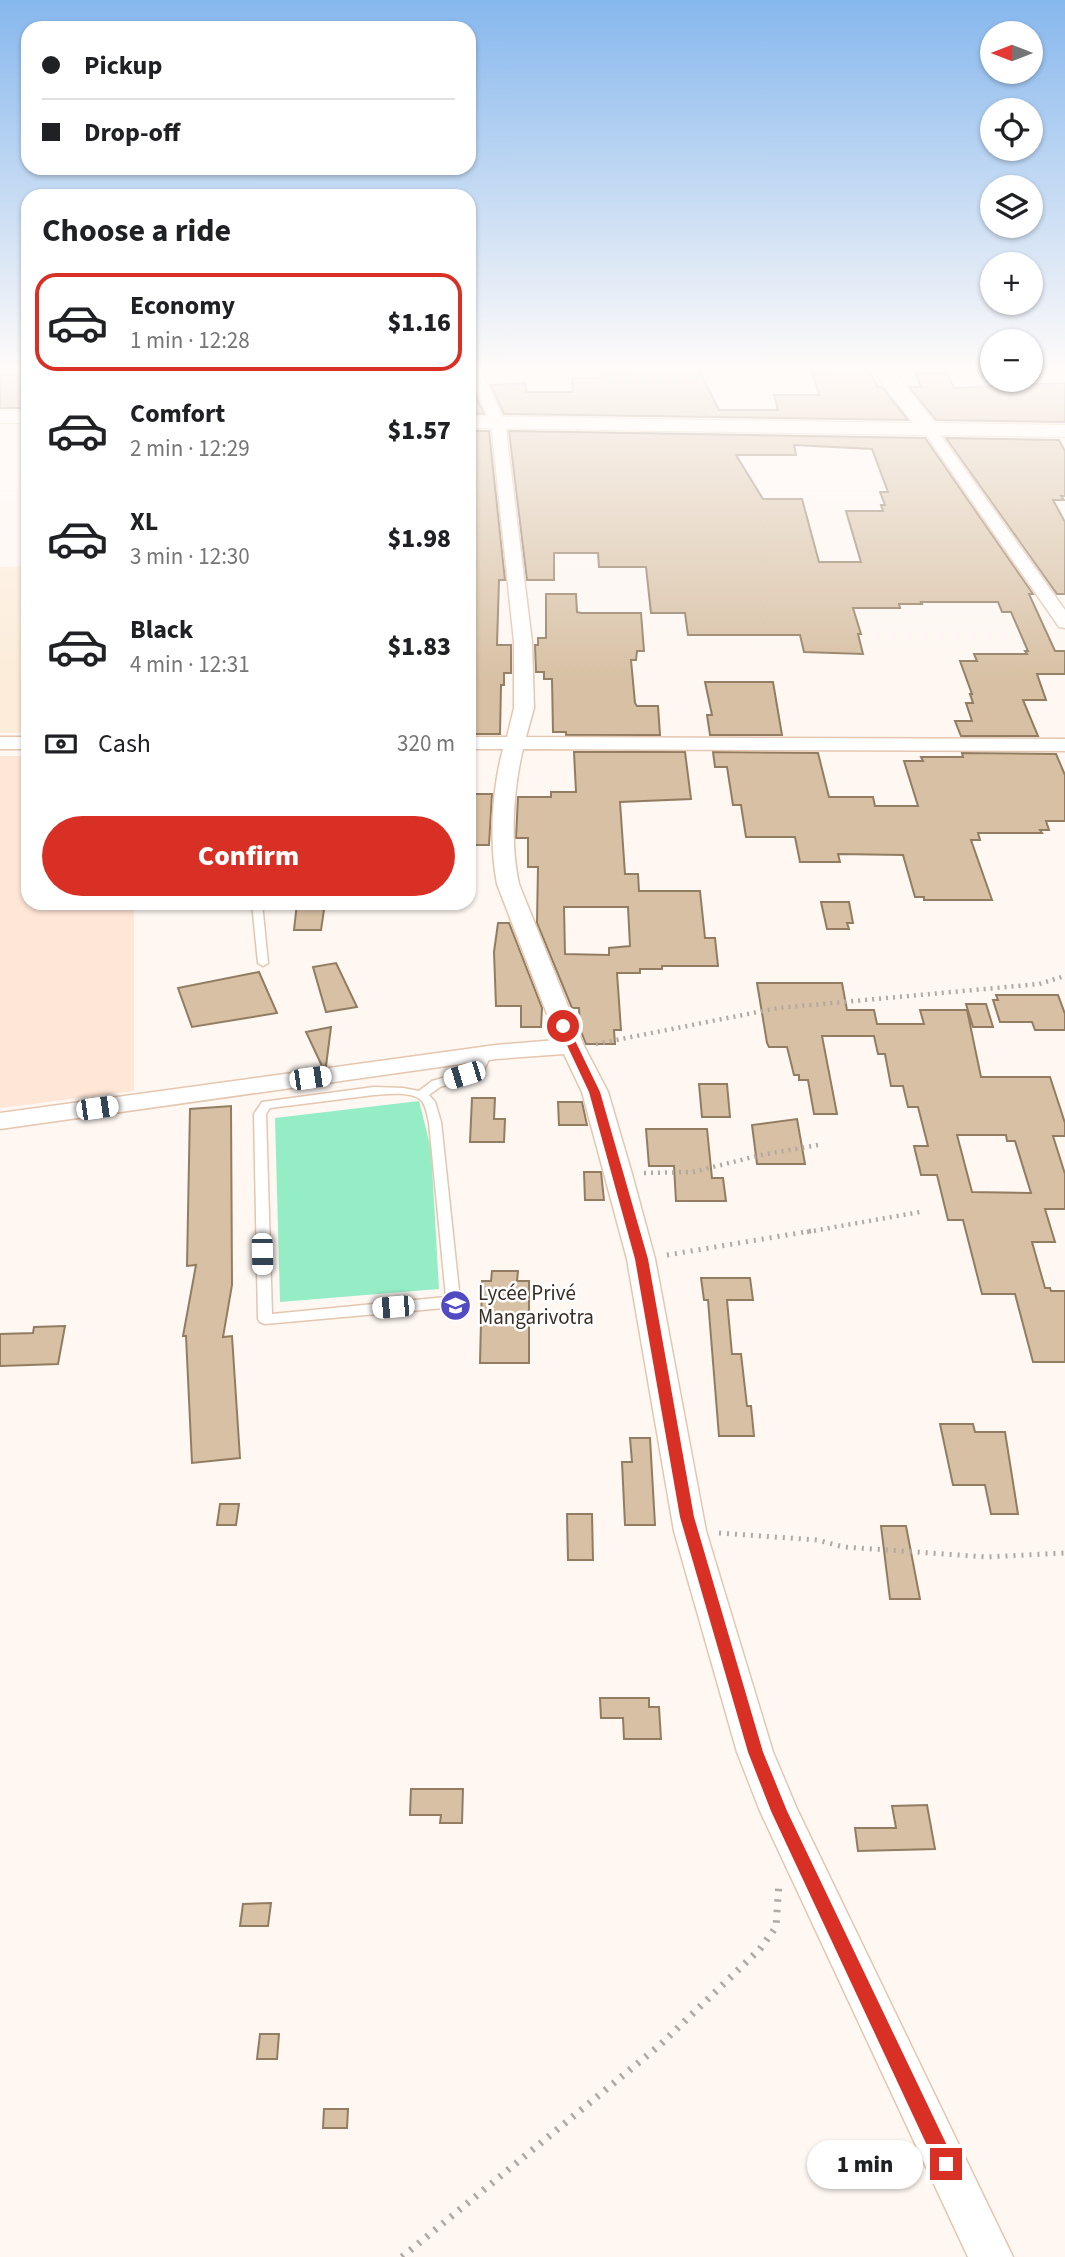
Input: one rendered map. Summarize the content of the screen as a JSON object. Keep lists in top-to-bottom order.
{
  "places": {
    "school or university": ["Lycée Privé Mangarivotra"]
  },
  "north": "left",
  "page": {
    "map_buttons": ["+", "−"],
    "banner": ["Pickup", "Drop-off"],
    "heading": "Choose a ride",
    "list": [
      {
        "name": "Economy",
        "note": "1 min · 12:28",
        "value": "$1.16"
      },
      {
        "name": "Comfort",
        "note": "2 min · 12:29",
        "value": "$1.57"
      },
      {
        "name": "XL",
        "note": "3 min · 12:30",
        "value": "$1.98"
      },
      {
        "name": "Black",
        "note": "4 min · 12:31",
        "value": "$1.83"
      }
    ],
    "pay": ["Cash", "320 m"],
    "buttons": "Confirm",
    "bubble": "1 min"
  }
}
